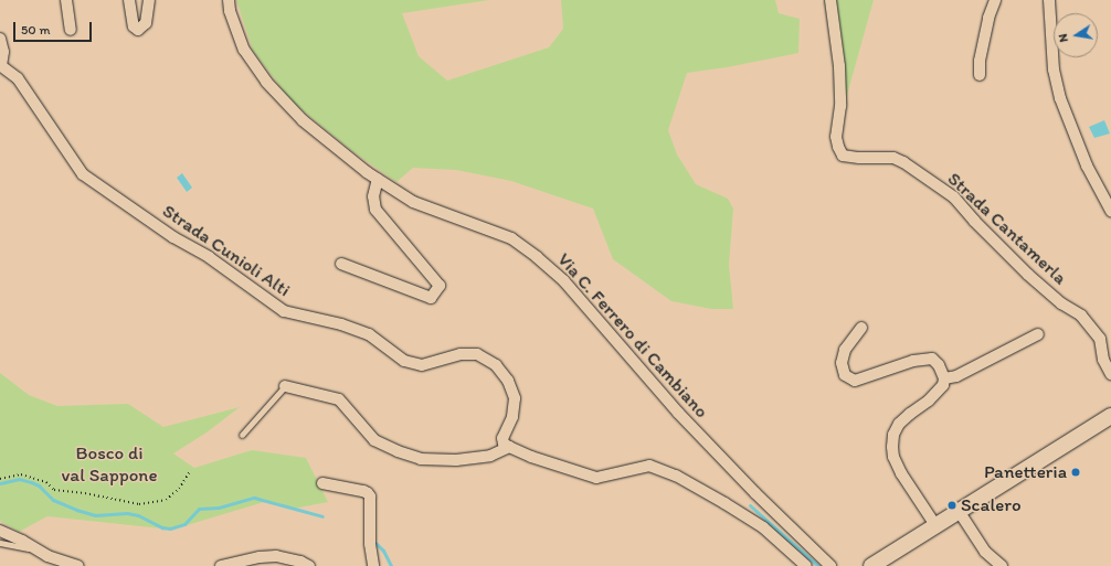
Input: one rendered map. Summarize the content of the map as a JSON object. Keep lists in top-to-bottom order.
{
  "streets": {
    "street": ["Strada Cantamerla", "Strada Cunioli Alti", "Via C. Ferrero di Cambiano"]
  },
  "parks": ["Bosco di val Sappone"],
  "places": ["Panetteria", "Scalero"],
  "scale_bar": "50 m",
  "north": "left"
}
